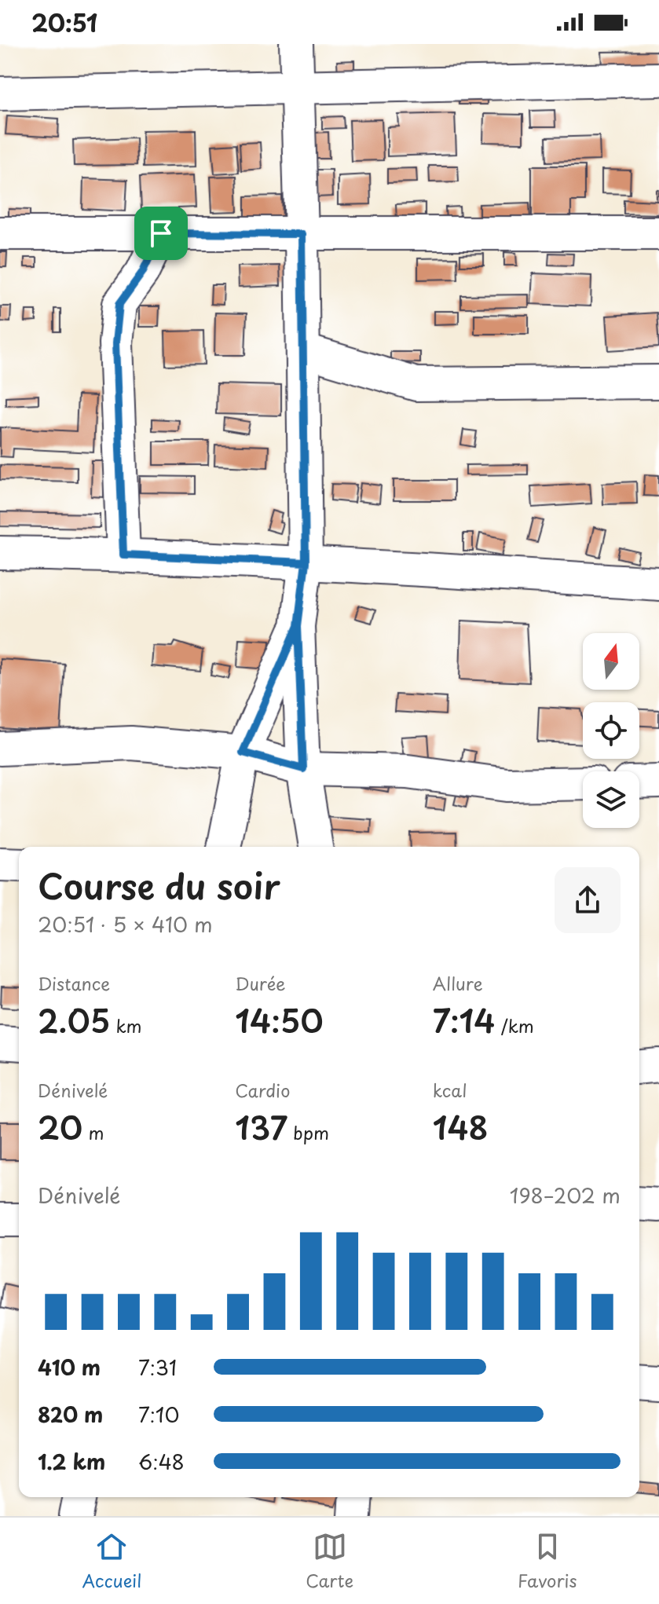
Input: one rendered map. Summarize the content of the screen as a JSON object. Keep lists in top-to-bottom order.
{
  "north": "top",
  "page": {
    "status": "20:51",
    "heading": ["Course du soir", "20:51 · 5 × 410 m"],
    "stats": [
      ["Distance", "2.05 km"],
      ["Durée", "14:50"],
      ["Allure", "7:14 /km"],
      ["Dénivelé", "20 m"],
      ["Cardio", "137 bpm"],
      ["kcal", "148"]
    ],
    "chart": ["Dénivelé", "198–202 m"],
    "list": [
      {
        "name": "410 m",
        "note": "7:31"
      },
      {
        "name": "820 m",
        "note": "7:10"
      },
      {
        "name": "1.2 km",
        "note": "6:48"
      }
    ],
    "tabs": ["Accueil", "Carte", "Favoris"]
  }
}
